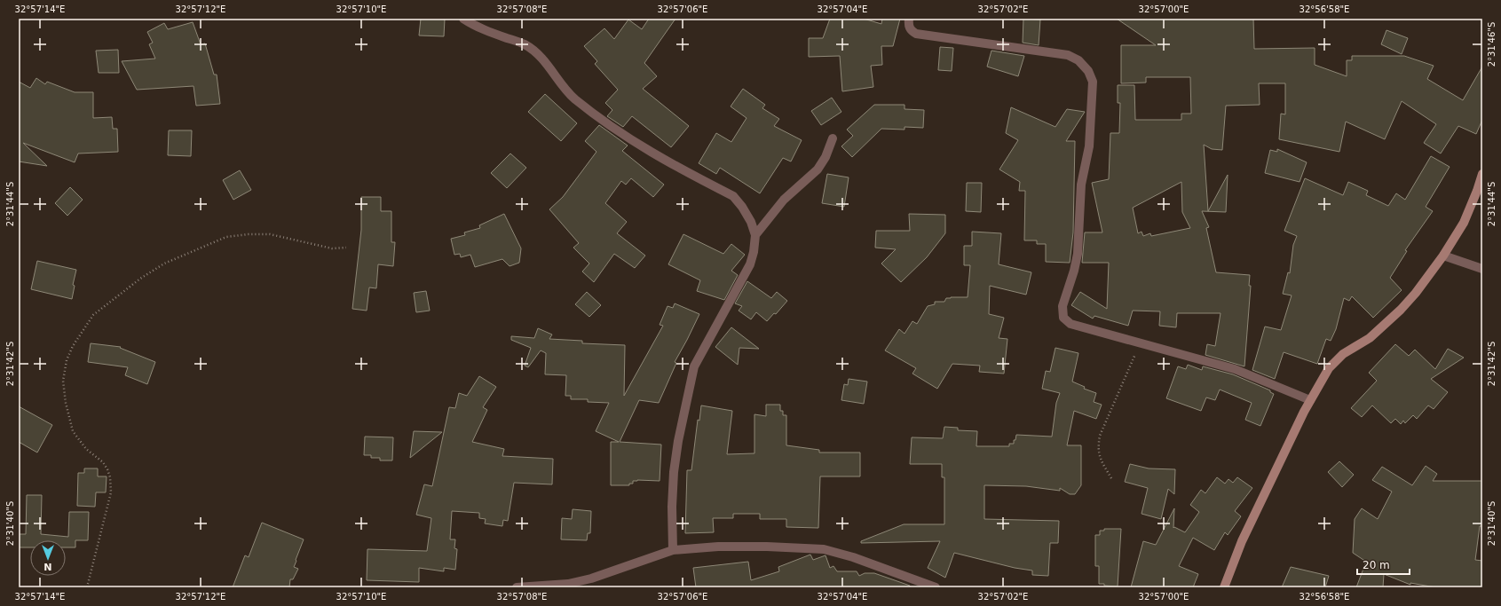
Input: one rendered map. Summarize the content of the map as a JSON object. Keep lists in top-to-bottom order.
{
  "scale_bar": "20 m",
  "north": "bottom",
  "coordinates": [
    "32°57'14\"E",
    "32°57'12\"E",
    "32°57'10\"E",
    "32°57'08\"E",
    "32°57'06\"E",
    "32°57'04\"E",
    "32°57'02\"E",
    "32°57'00\"E",
    "32°56'58\"E",
    "2°31'46\"S",
    "2°31'44\"S",
    "2°31'42\"S",
    "2°31'40\"S"
  ]
}
